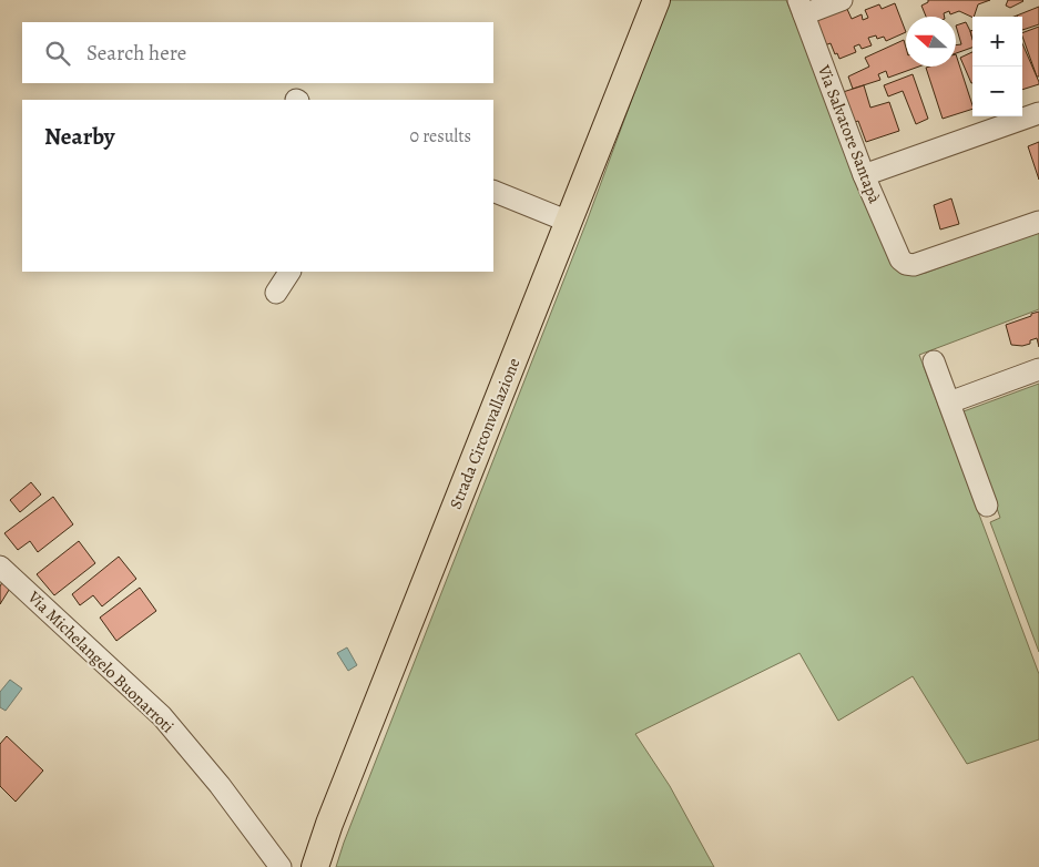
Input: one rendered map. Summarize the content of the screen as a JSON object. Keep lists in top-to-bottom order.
{
  "streets": {
    "main road": ["Strada Circonvallazione"],
    "street": ["Via Salvatore Santapà", "Via Michelangelo Buonarroti"]
  },
  "north": "left",
  "page": {
    "map_buttons": ["+", "−"],
    "search": "Search here",
    "heading": ["Nearby", "0 results"]
  }
}
